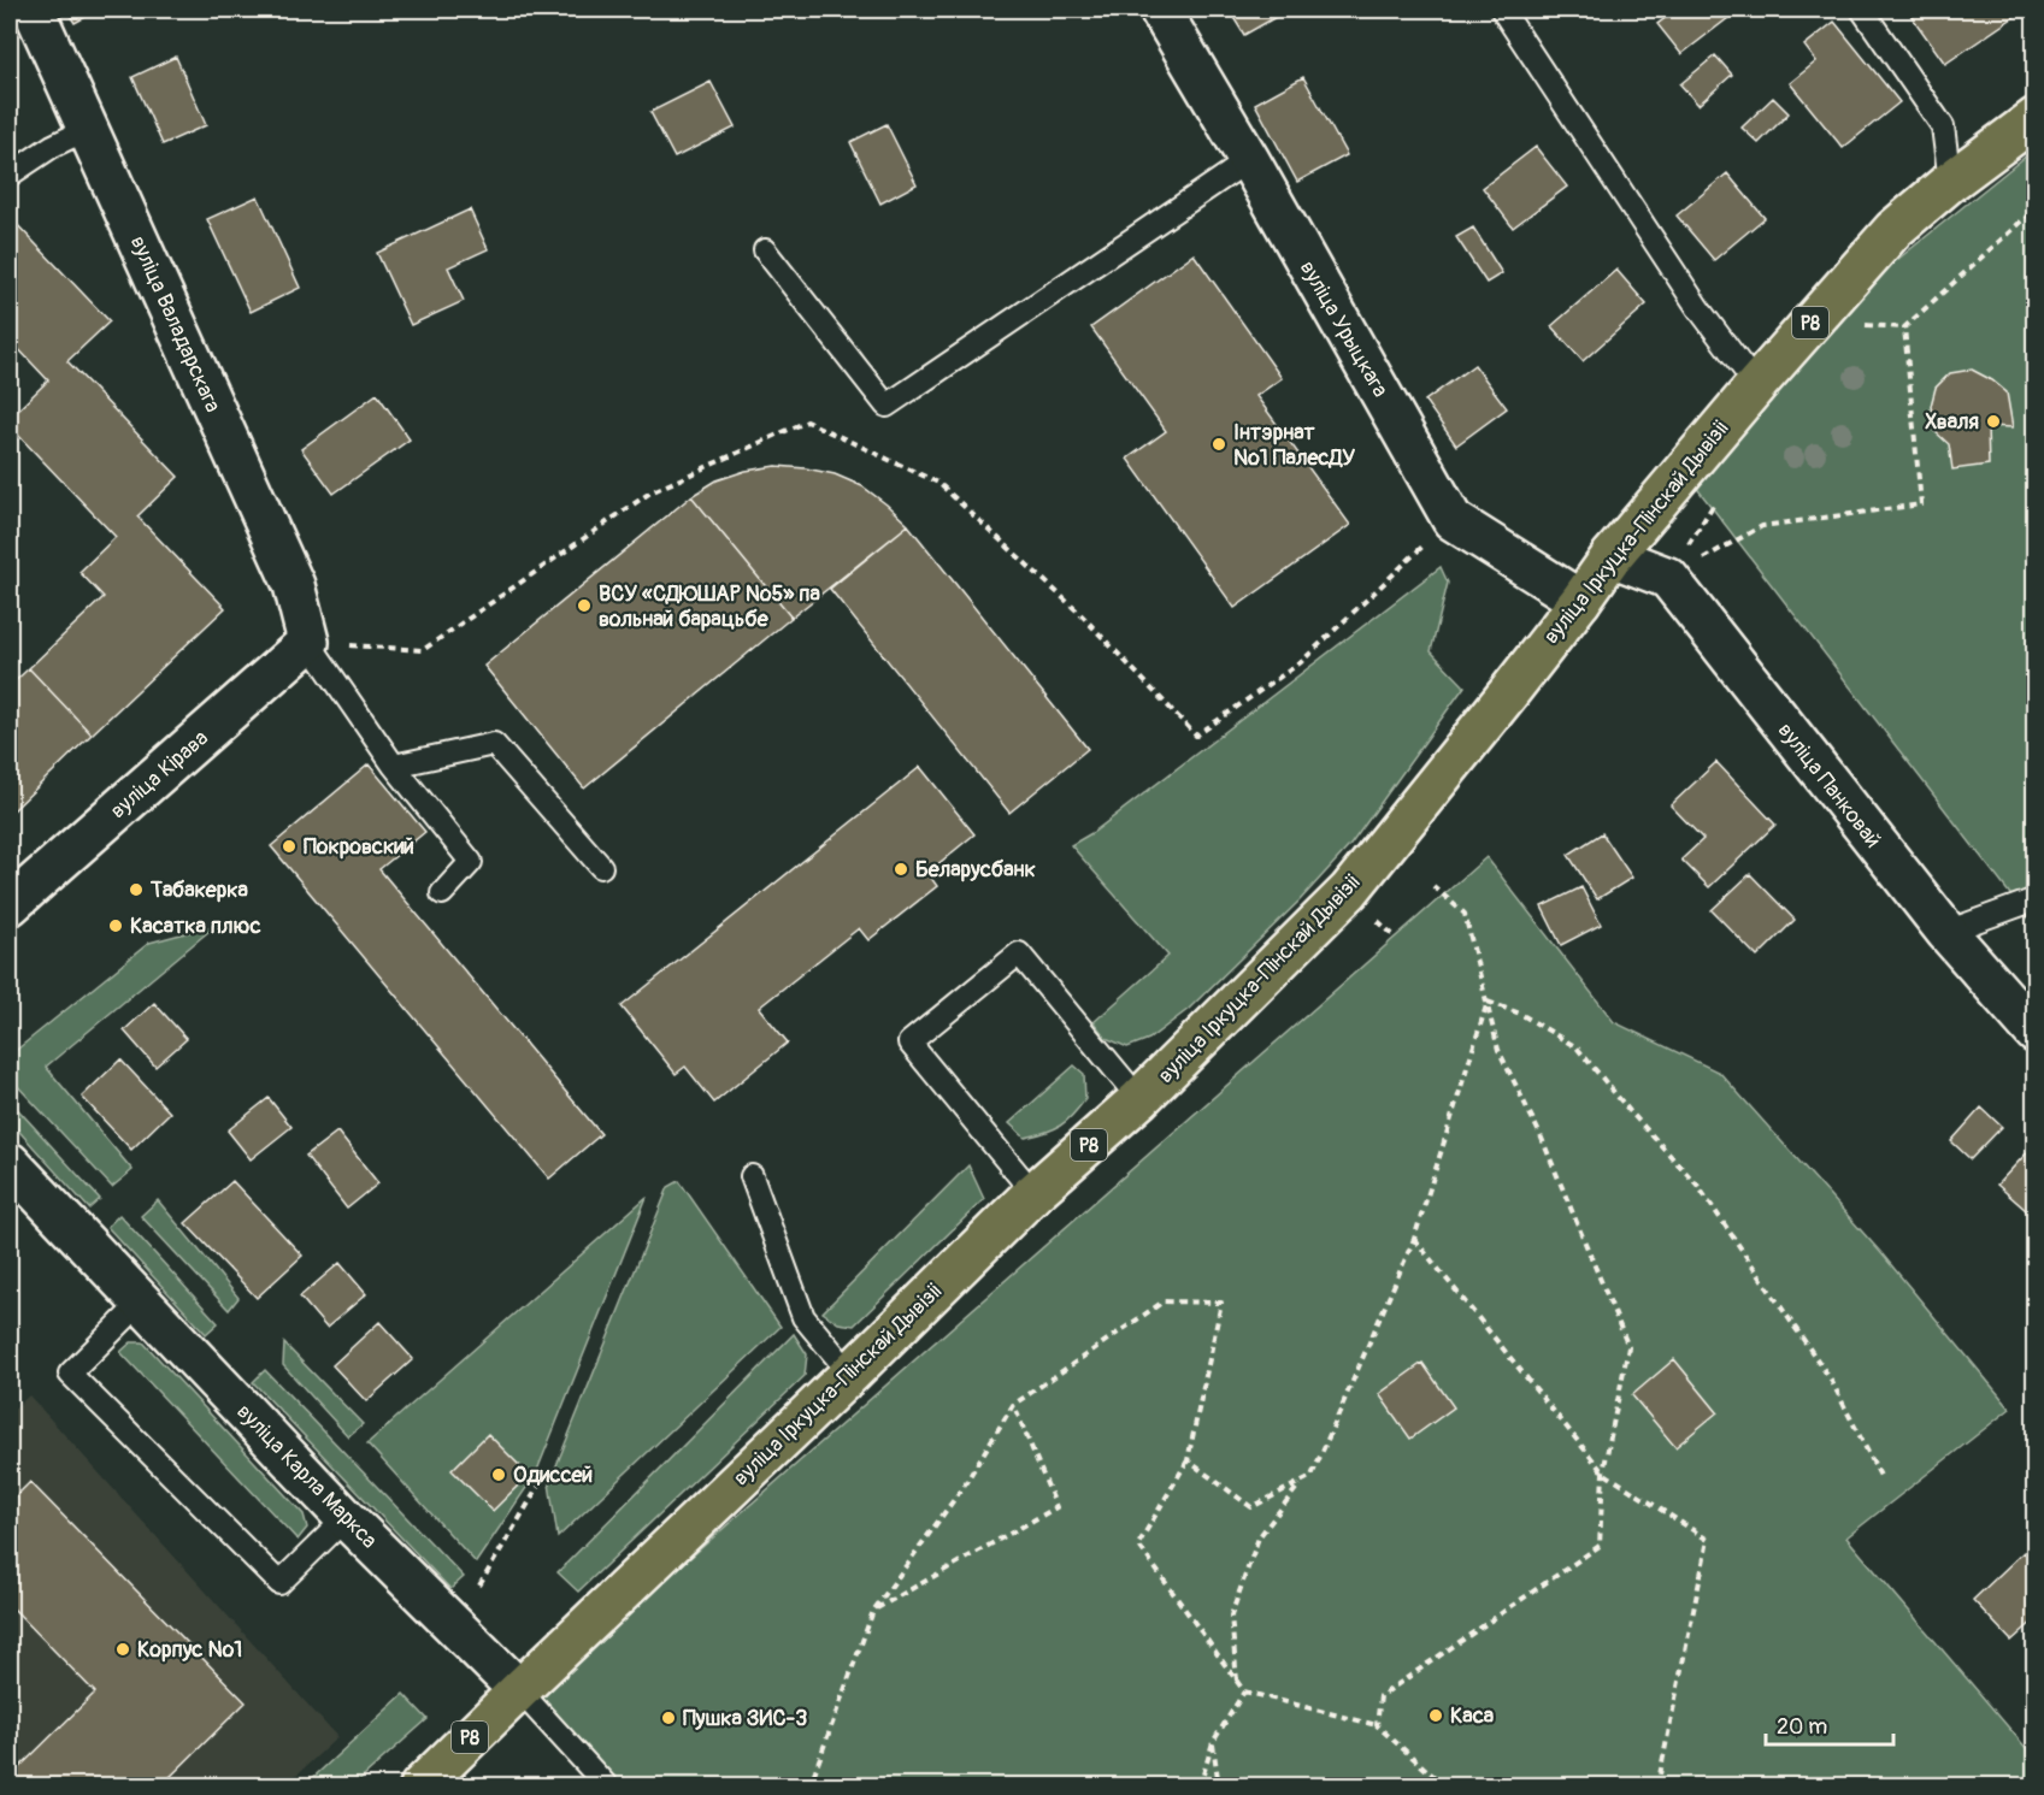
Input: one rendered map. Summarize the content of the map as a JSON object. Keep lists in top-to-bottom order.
{
  "streets": {
    "main road": ["Р8", "вуліца Іркуцка-Пінскай Дывізіі"],
    "street": [
      "вуліца Валадарскага",
      "вуліца Урыцкага",
      "вуліца Кірава",
      "вуліца Панковай",
      "вуліца Карла Маркса"
    ]
  },
  "crossings": [
    ["вуліца Валадарскага", "вуліца Кірава"],
    ["вуліца Урыцкага", "вуліца Іркуцка-Пінскай Дывізіі"],
    ["вуліца Іркуцка-Пінскай Дывізіі", "вуліца Карла Маркса"]
  ],
  "places": [
    "Хваля",
    "Інтэрнат №1 ПалесДУ",
    "ВСУ «СДЮШАР №5» па вольнай барацьбе",
    "Покровский",
    "Беларусбанк",
    "Табакерка",
    "Касатка плюс",
    "Одиссей",
    "Корпус №1",
    "Каса",
    "Пушка ЗИС-3"
  ],
  "scale_bar": "20 m"
}
